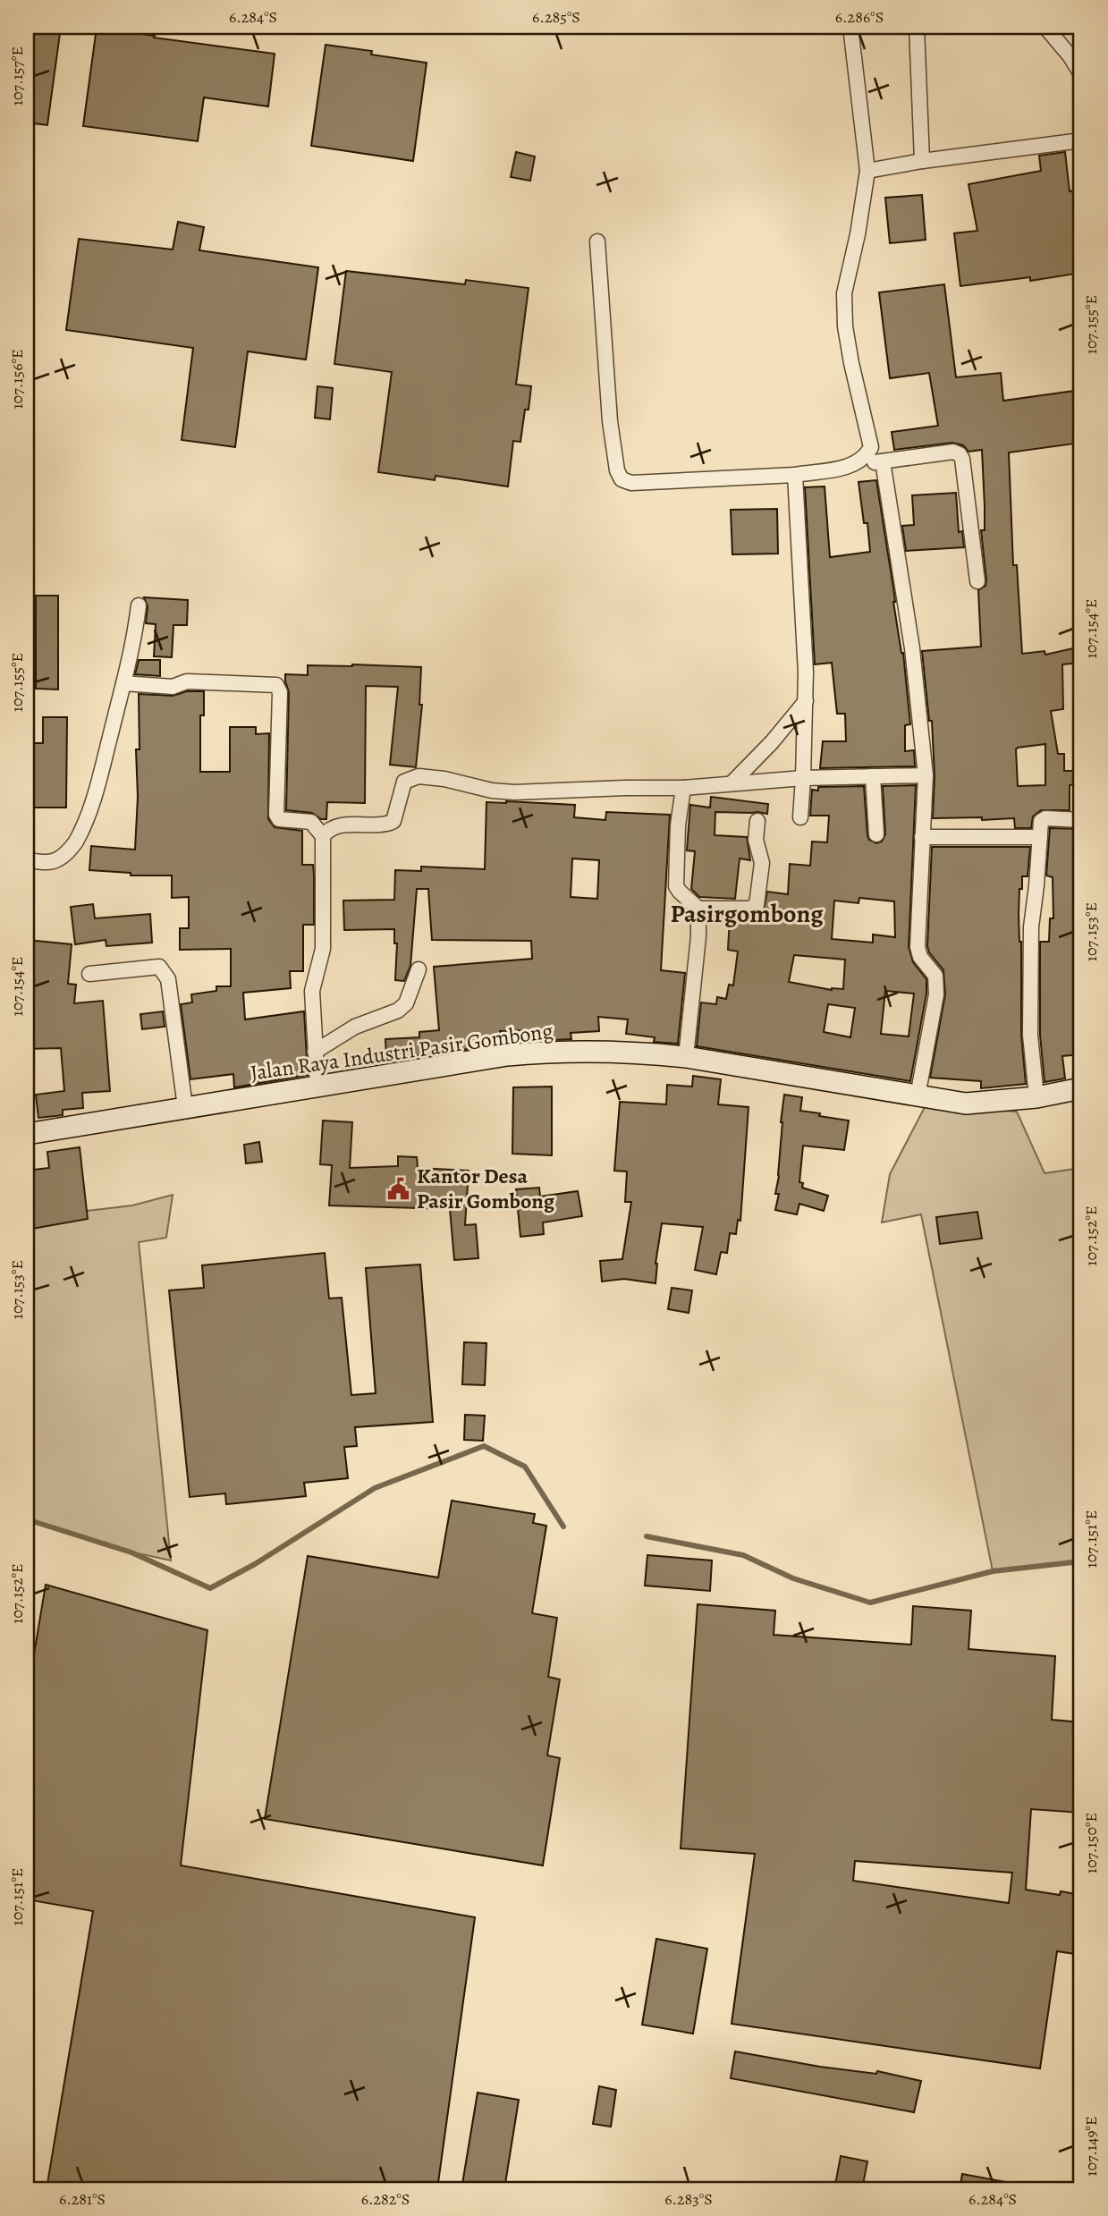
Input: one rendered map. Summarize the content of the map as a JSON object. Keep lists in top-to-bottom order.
{
  "streets": {
    "main road": ["Jalan Raya Industri Pasir Gombong"]
  },
  "districts": ["Pasirgombong"],
  "places": {
    "public building": ["Kantor Desa Pasir Gombong"]
  },
  "coordinates": [
    "6.284°S",
    "6.285°S",
    "6.286°S",
    "107.157°E",
    "107.155°E",
    "107.156°E",
    "107.154°E",
    "107.153°E",
    "107.152°E",
    "107.151°E",
    "107.150°E",
    "107.149°E",
    "6.281°S",
    "6.282°S",
    "6.283°S"
  ]
}
